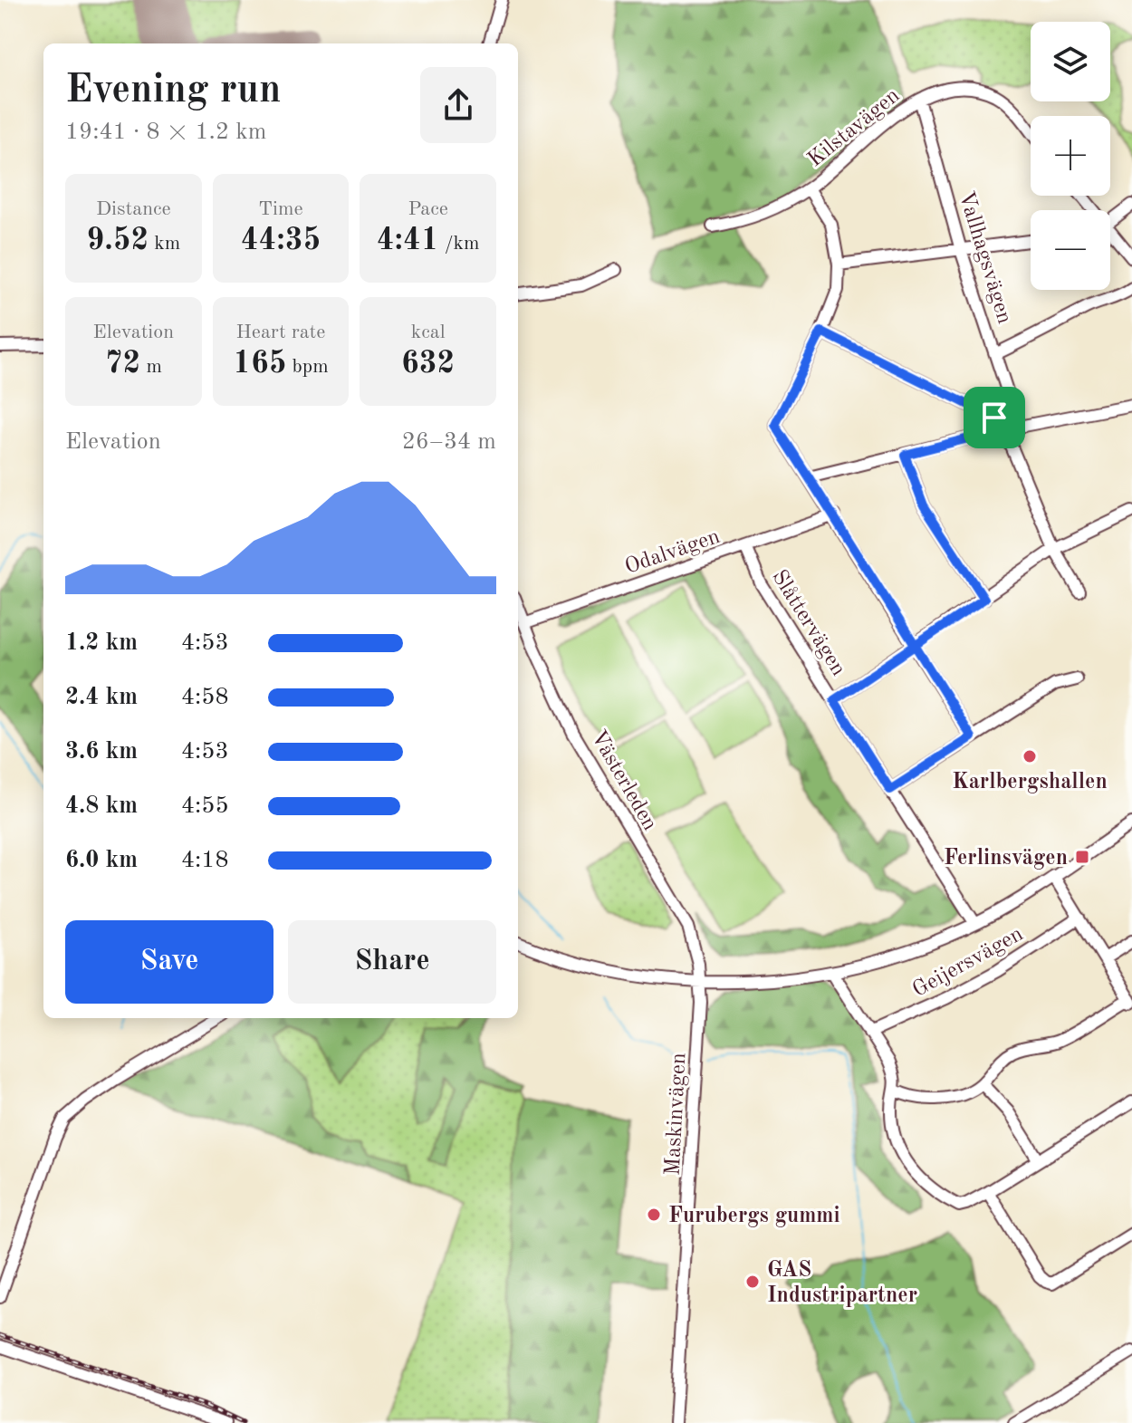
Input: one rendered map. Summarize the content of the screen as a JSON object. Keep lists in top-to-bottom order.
{
  "streets": {
    "street": [
      "Kilstavägen",
      "Vallhagsvägen",
      "Odalvägen",
      "Slåttervägen",
      "Västerleden",
      "Geijersvägen",
      "Maskinvägen"
    ]
  },
  "crossings": [
    ["Kilstavägen", "Vallhagsvägen"],
    ["Odalvägen", "Slåttervägen"],
    ["Odalvägen", "Västerleden"],
    ["Västerleden", "Maskinvägen"]
  ],
  "places": {
    "other": ["Karlbergshallen", "Furubergs gummi", "GAS Industripartner"],
    "transit": ["Ferlinsvägen"]
  },
  "page": {
    "map_buttons": ["+", "−"],
    "heading": ["Evening run", "19:41 · 8 × 1.2 km"],
    "stats": [
      ["Distance", "9.52 km"],
      ["Time", "44:35"],
      ["Pace", "4:41 /km"],
      ["Elevation", "72 m"],
      ["Heart rate", "165 bpm"],
      ["kcal", "632"]
    ],
    "chart": ["Elevation", "26–34 m"],
    "list": [
      {
        "name": "1.2 km",
        "note": "4:53"
      },
      {
        "name": "2.4 km",
        "note": "4:58"
      },
      {
        "name": "3.6 km",
        "note": "4:53"
      },
      {
        "name": "4.8 km",
        "note": "4:55"
      },
      {
        "name": "6.0 km",
        "note": "4:18"
      }
    ],
    "buttons": ["Save", "Share"]
  }
}
